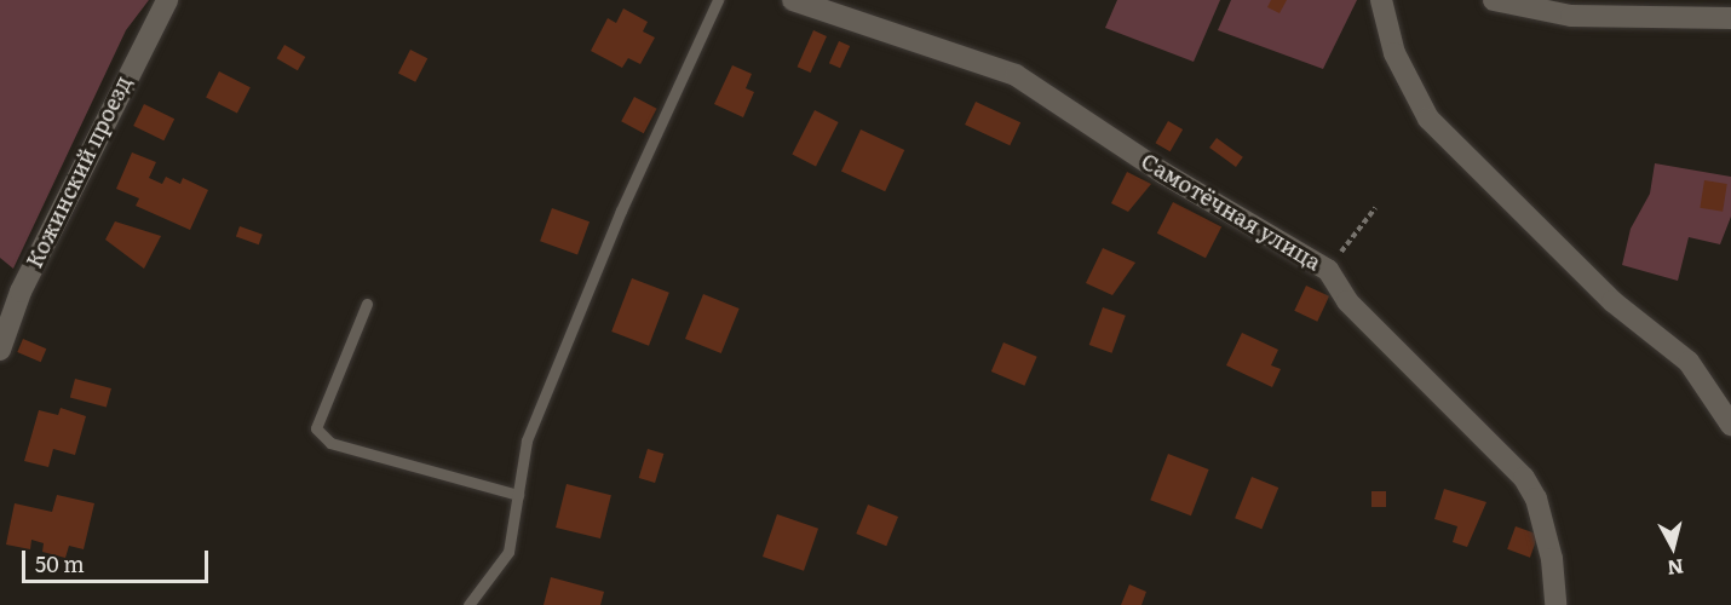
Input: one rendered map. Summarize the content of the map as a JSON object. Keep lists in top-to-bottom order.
{
  "streets": {
    "street": ["Кожинский проезд", "Самотёчная улица"]
  },
  "scale_bar": "50 m",
  "north": "bottom"
}
